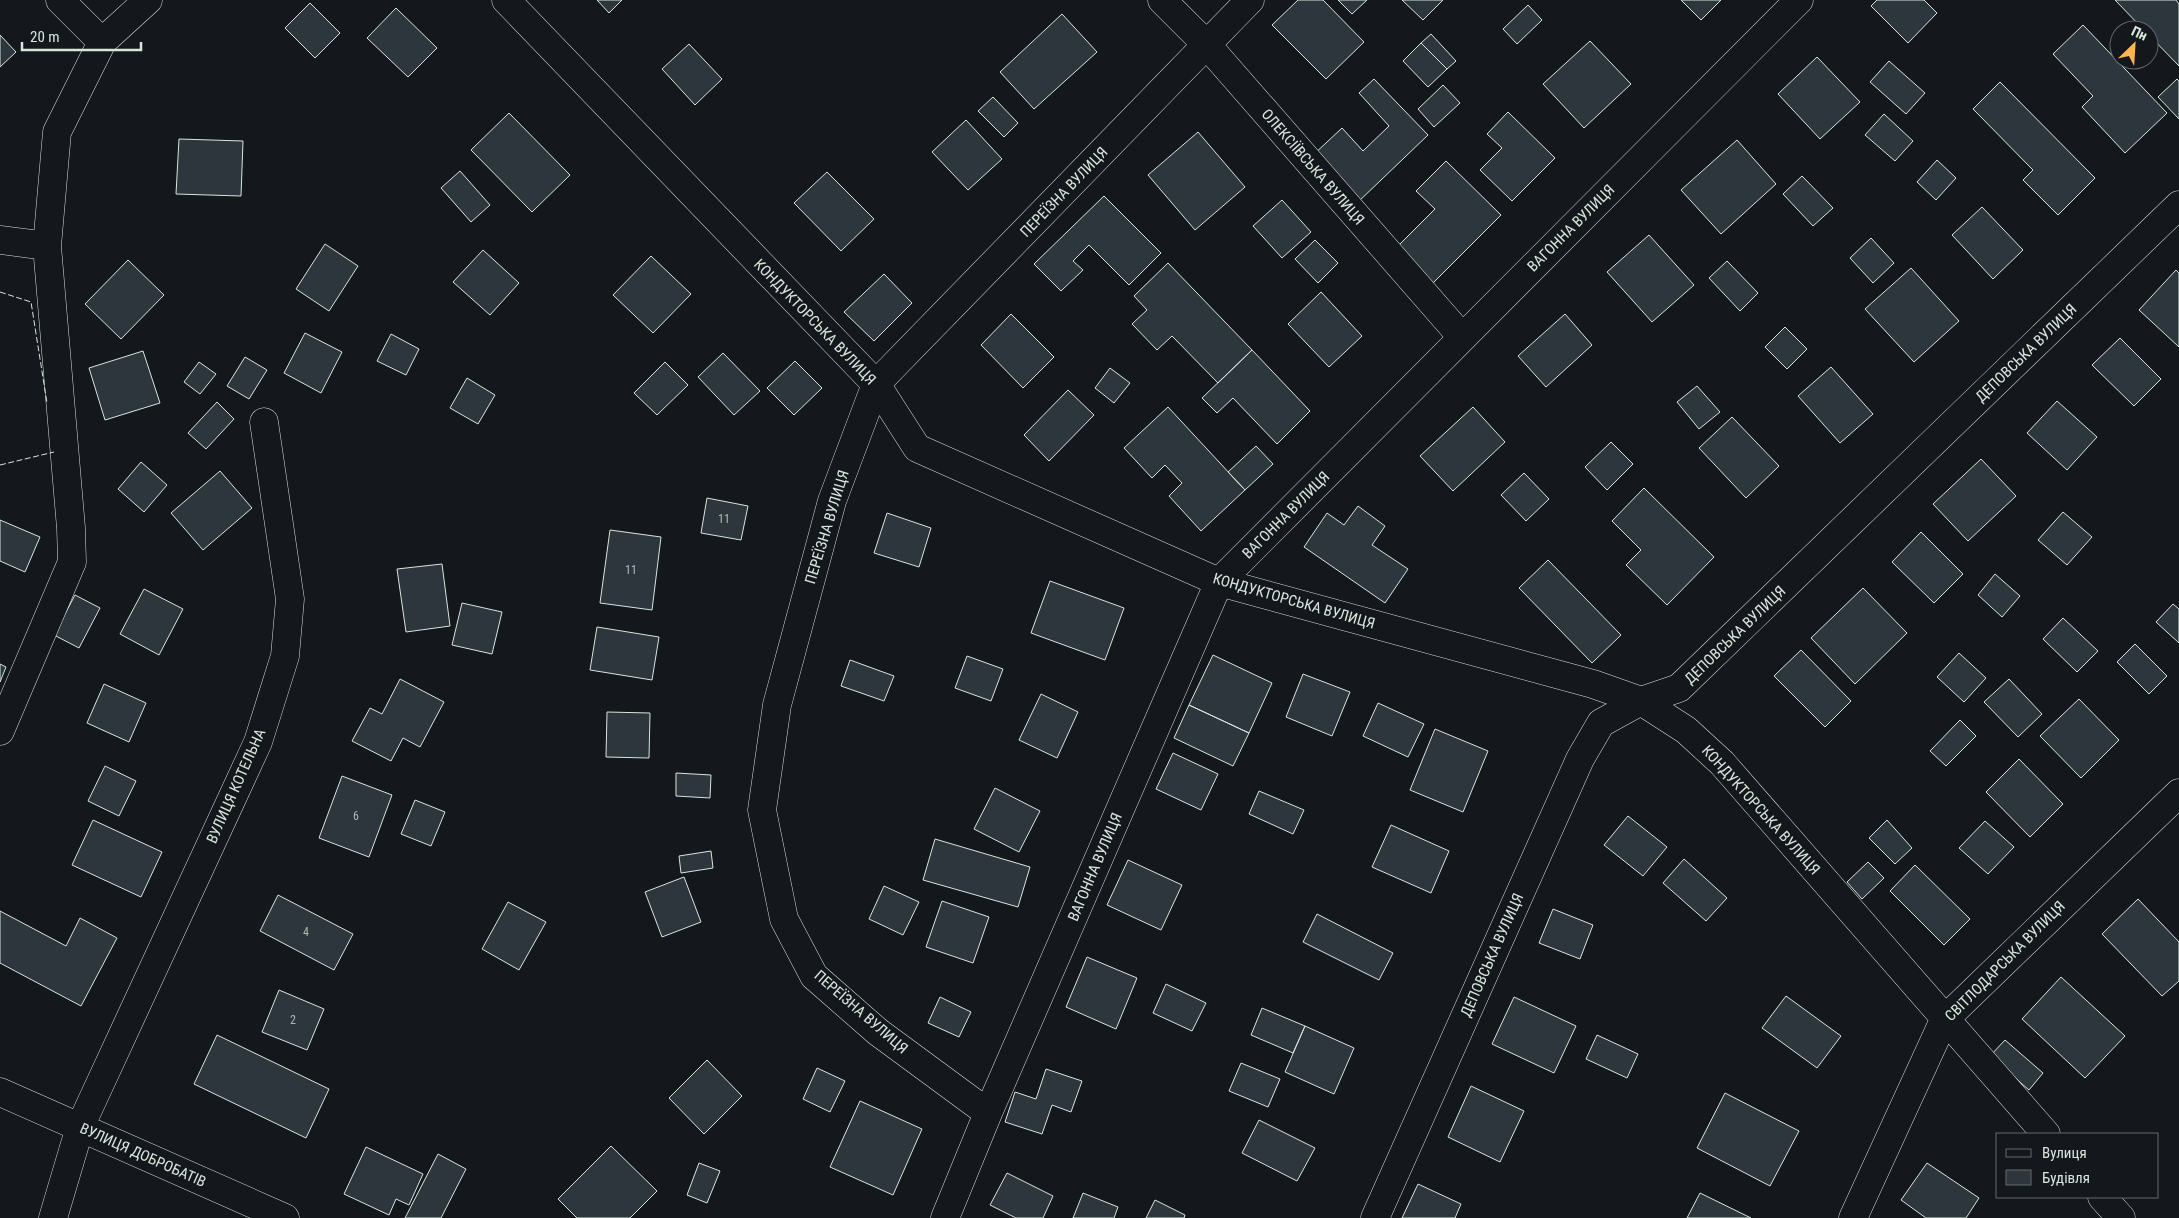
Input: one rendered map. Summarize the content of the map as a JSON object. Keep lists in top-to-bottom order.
{
  "streets": {
    "street": [
      "ОЛЕКСІЇВСЬКА ВУЛИЦЯ",
      "ПЕРЕЇЗНА ВУЛИЦЯ",
      "ВАГОННА ВУЛИЦЯ",
      "КОНДУКТОРСЬКА ВУЛИЦЯ",
      "ДЕПОВСЬКА ВУЛИЦЯ",
      "ВУЛИЦЯ КОТЕЛЬНА",
      "СВІТЛОДАРСЬКА ВУЛИЦЯ",
      "ВУЛИЦЯ ДОБРОБАТІВ"
    ]
  },
  "crossings": [
    ["ОЛЕКСІЇВСЬКА ВУЛИЦЯ", "ПЕРЕЇЗНА ВУЛИЦЯ"],
    ["ОЛЕКСІЇВСЬКА ВУЛИЦЯ", "ВАГОННА ВУЛИЦЯ"],
    ["ПЕРЕЇЗНА ВУЛИЦЯ", "ВАГОННА ВУЛИЦЯ"],
    ["ПЕРЕЇЗНА ВУЛИЦЯ", "КОНДУКТОРСЬКА ВУЛИЦЯ"],
    ["ВАГОННА ВУЛИЦЯ", "КОНДУКТОРСЬКА ВУЛИЦЯ"],
    ["КОНДУКТОРСЬКА ВУЛИЦЯ", "ДЕПОВСЬКА ВУЛИЦЯ"],
    ["КОНДУКТОРСЬКА ВУЛИЦЯ", "СВІТЛОДАРСЬКА ВУЛИЦЯ"],
    ["ВУЛИЦЯ КОТЕЛЬНА", "ВУЛИЦЯ ДОБРОБАТІВ"]
  ],
  "house_numbers": [
    "11",
    "11",
    "6",
    "4",
    "2"
  ],
  "legend": ["Вулиця", "Будівля"],
  "scale_bar": "20 m",
  "north": "top right"
}
